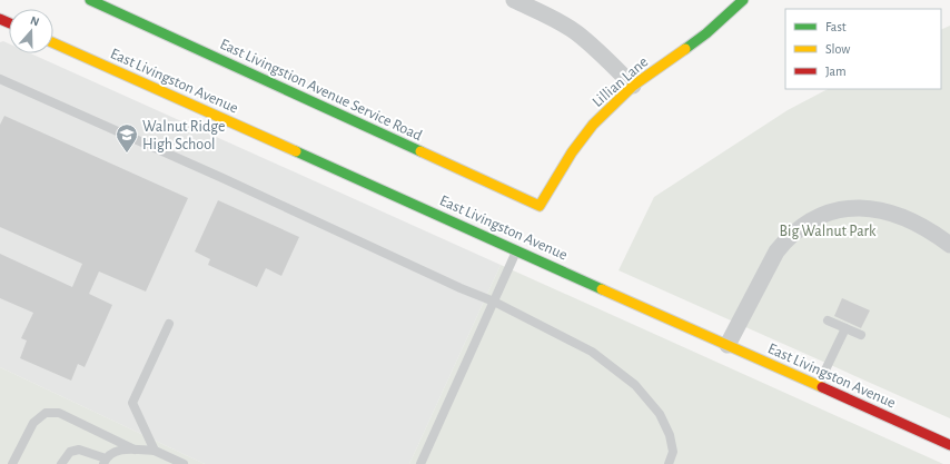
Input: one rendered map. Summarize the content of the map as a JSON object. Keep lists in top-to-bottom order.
{
  "streets": {
    "main road": ["East Livingston Avenue", "Lillian Lane", "East Livingstion Avenue Service Road"]
  },
  "crossings": [
    ["Lillian Lane", "East Livingstion Avenue Service Road"]
  ],
  "parks": ["Big Walnut Park"],
  "places": {
    "school or university": ["Walnut Ridge High School"]
  },
  "legend": ["Fast", "Slow", "Jam"],
  "north": "top"
}
